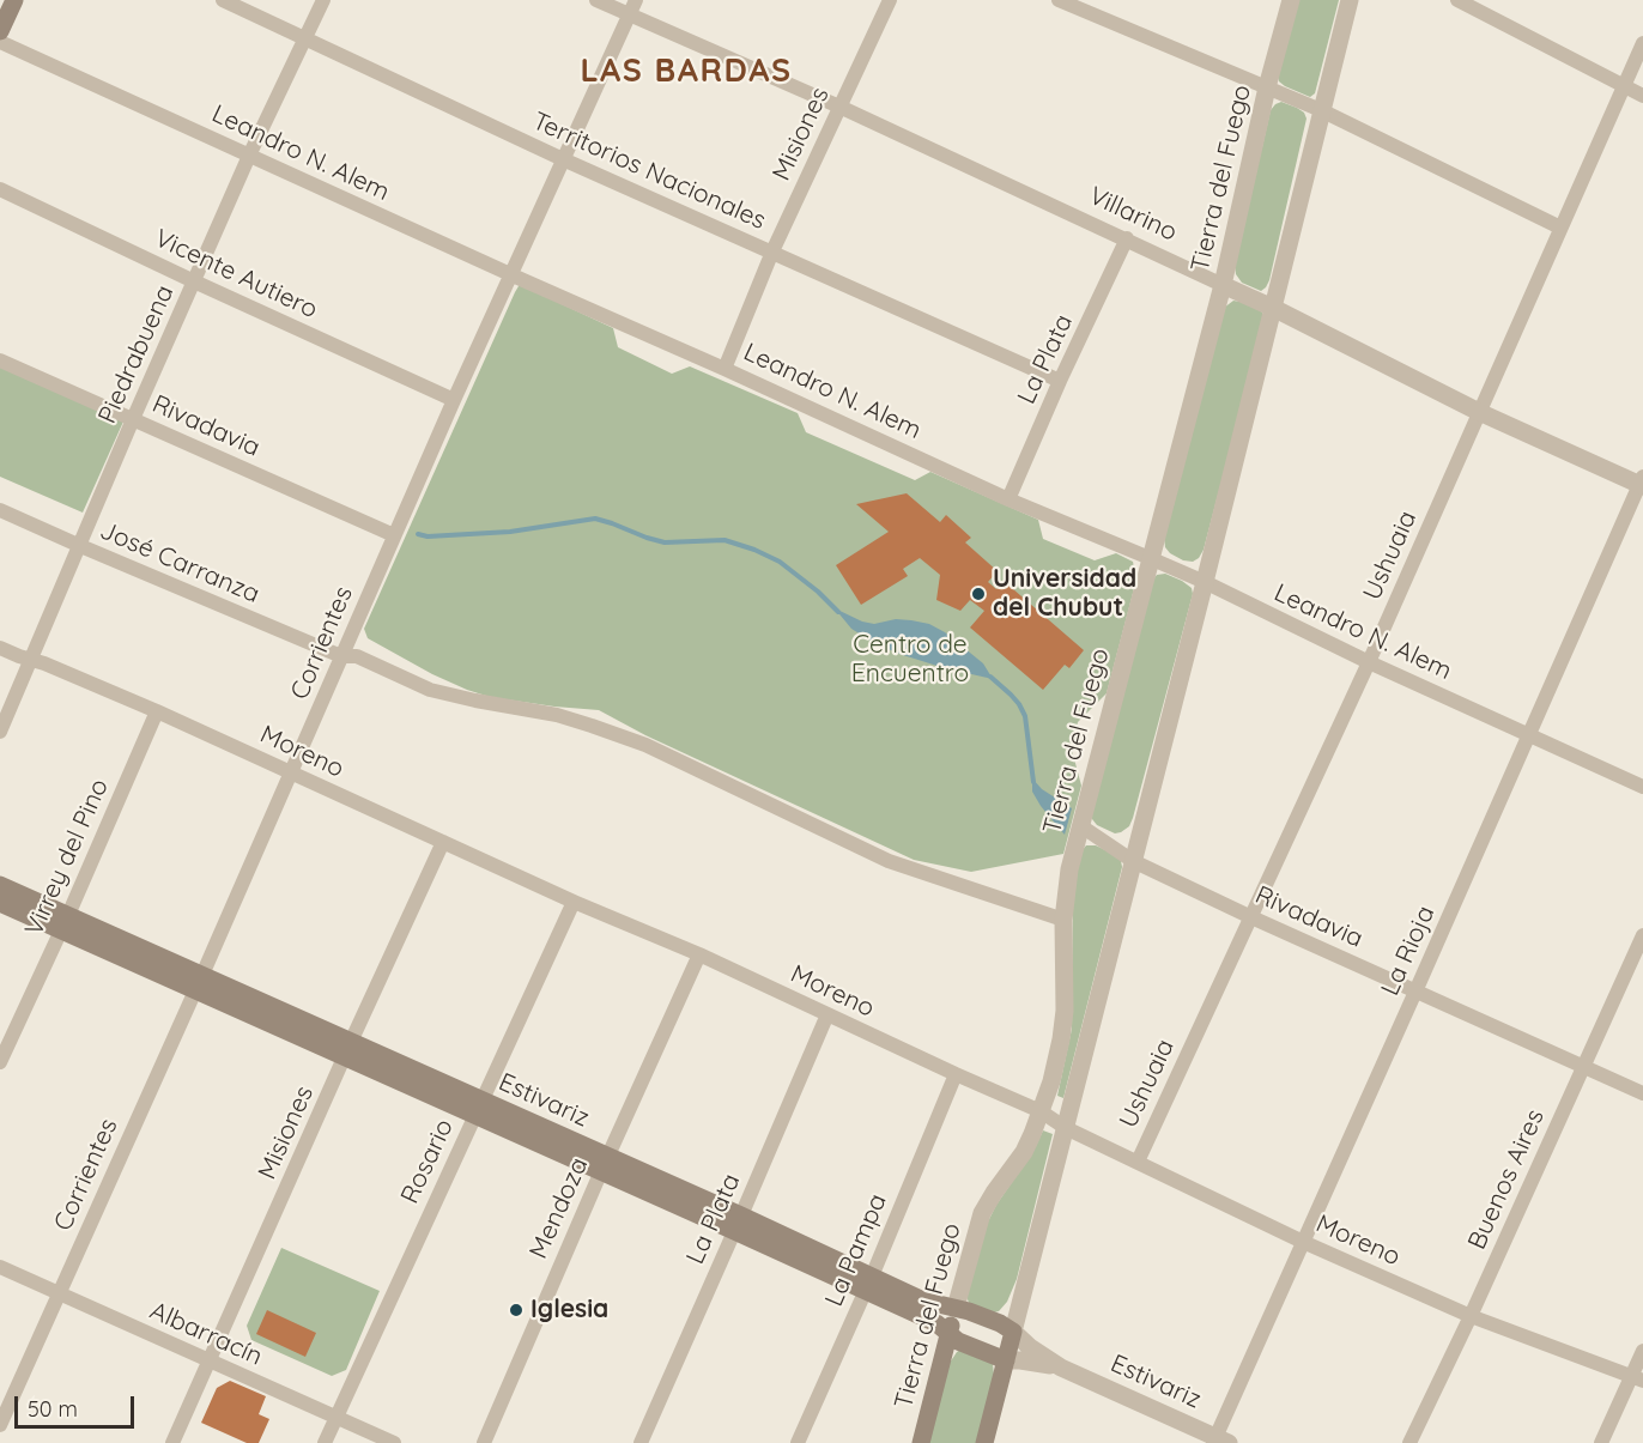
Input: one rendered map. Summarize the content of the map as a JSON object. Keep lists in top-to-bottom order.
{
  "streets": {
    "main road": ["Tierra del Fuego", "Estivariz"],
    "street": [
      "Misiones",
      "Leandro N. Alem",
      "Territorios Nacionales",
      "Villarino",
      "Vicente Autiero",
      "Piedrabuena",
      "La Plata",
      "Rivadavia",
      "Ushuaia",
      "José Carranza",
      "Corrientes",
      "Moreno",
      "Virrey del Pino",
      "La Rioja",
      "Rosario",
      "Buenos Aires",
      "Mendoza",
      "La Pampa",
      "Albarracín"
    ]
  },
  "crossings": [
    ["Misiones", "Leandro N. Alem"],
    ["Misiones", "Territorios Nacionales"],
    ["Misiones", "Villarino"],
    ["Misiones", "Moreno"],
    ["Misiones", "Estivariz"],
    ["Misiones", "Albarracín"],
    ["Leandro N. Alem", "Tierra del Fuego"],
    ["Leandro N. Alem", "Piedrabuena"],
    ["Leandro N. Alem", "La Plata"],
    ["Leandro N. Alem", "Ushuaia"],
    ["Leandro N. Alem", "Corrientes"],
    ["Leandro N. Alem", "La Rioja"],
    ["Territorios Nacionales", "Piedrabuena"],
    ["Territorios Nacionales", "La Plata"],
    ["Territorios Nacionales", "Corrientes"],
    ["Tierra del Fuego", "Villarino"],
    ["Tierra del Fuego", "Rivadavia"],
    ["Tierra del Fuego", "José Carranza"],
    ["Tierra del Fuego", "Moreno"],
    ["Tierra del Fuego", "Estivariz"],
    ["Villarino", "La Plata"],
    ["Villarino", "Ushuaia"],
    ["Villarino", "Corrientes"],
    ["Villarino", "La Rioja"],
    ["Vicente Autiero", "Piedrabuena"],
    ["Vicente Autiero", "Corrientes"],
    ["Piedrabuena", "Rivadavia"],
    ["Piedrabuena", "José Carranza"],
    ["Piedrabuena", "Moreno"],
    ["La Plata", "Moreno"],
    ["La Plata", "Estivariz"],
    ["Rivadavia", "Ushuaia"],
    ["Rivadavia", "Corrientes"],
    ["Rivadavia", "La Rioja"],
    ["Rivadavia", "Buenos Aires"],
    ["Ushuaia", "Moreno"],
    ["José Carranza", "Corrientes"],
    ["Corrientes", "Moreno"],
    ["Corrientes", "Estivariz"],
    ["Corrientes", "Albarracín"],
    ["Moreno", "Virrey del Pino"],
    ["Moreno", "La Rioja"],
    ["Moreno", "Rosario"],
    ["Moreno", "Buenos Aires"],
    ["Moreno", "Mendoza"],
    ["Moreno", "La Pampa"],
    ["Virrey del Pino", "Estivariz"],
    ["La Rioja", "Estivariz"],
    ["Estivariz", "Rosario"],
    ["Estivariz", "Mendoza"],
    ["Estivariz", "La Pampa"],
    ["Rosario", "Albarracín"]
  ],
  "districts": ["LAS BARDAS"],
  "parks": ["Centro de Encuentro"],
  "places": ["Universidad del Chubut", "Iglesia"],
  "scale_bar": "50 m"
}
